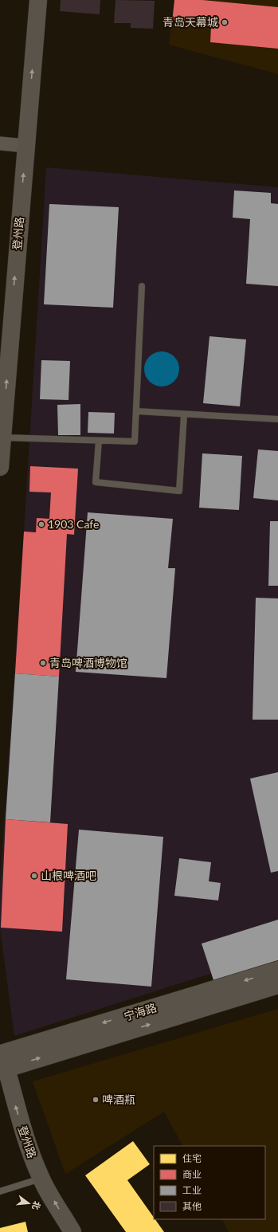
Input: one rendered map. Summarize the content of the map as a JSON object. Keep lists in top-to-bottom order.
{
  "streets": {
    "main road": ["登州路", "宁海路"]
  },
  "crossings": [
    ["登州路", "宁海路"]
  ],
  "one_way": ["登州路"],
  "places": [
    "青岛天幕城",
    "1903 Cafe",
    "青岛啤酒博物馆",
    "山根啤酒吧",
    "啤酒瓶"
  ],
  "legend": [
    "住宅",
    "商业",
    "工业",
    "其他"
  ],
  "north": "right"
}
